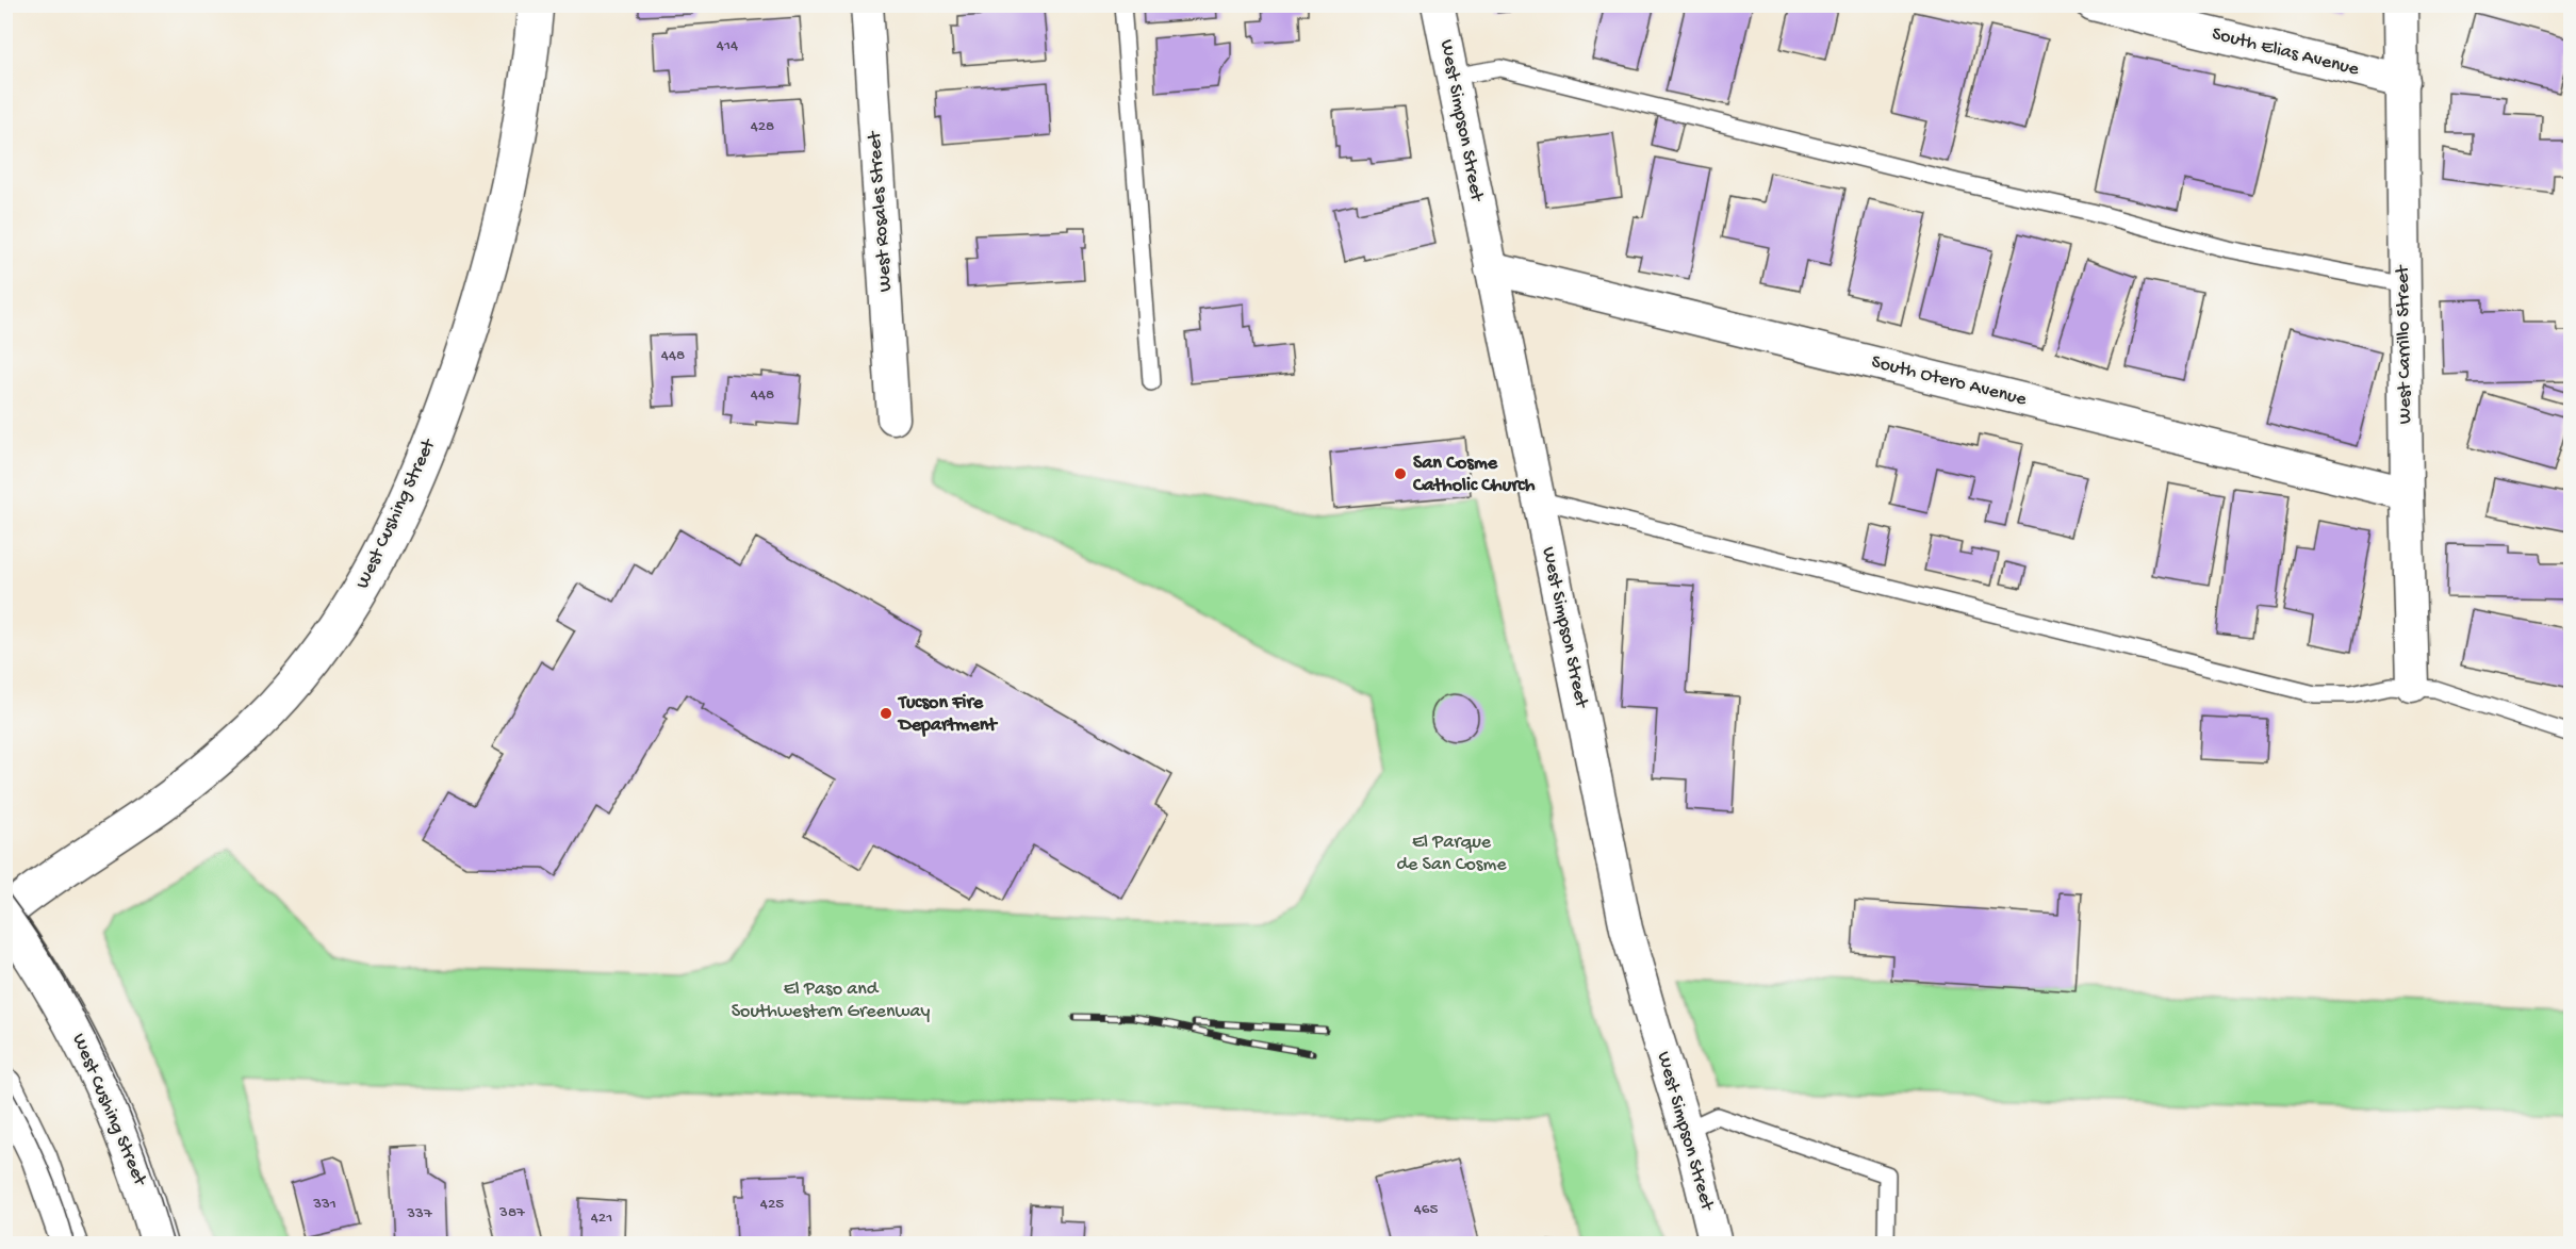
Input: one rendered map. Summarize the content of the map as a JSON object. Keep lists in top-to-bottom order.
{
  "streets": {
    "street": [
      "South Elias Avenue",
      "West Simpson Street",
      "West Rosales Street",
      "West Carrillo Street",
      "South Otero Avenue",
      "West Cushing Street"
    ]
  },
  "crossings": [
    ["South Elias Avenue", "West Carrillo Street"],
    ["West Simpson Street", "South Otero Avenue"],
    ["West Carrillo Street", "South Otero Avenue"]
  ],
  "parks": ["El Parque de San Cosme", "El Paso and Southwestern Greenway"],
  "places": ["San Cosme Catholic Church", "Tucson Fire Department"],
  "house_numbers": [
    "414",
    "428",
    "448",
    "448",
    "331",
    "425",
    "465",
    "387",
    "337",
    "421"
  ]
}
